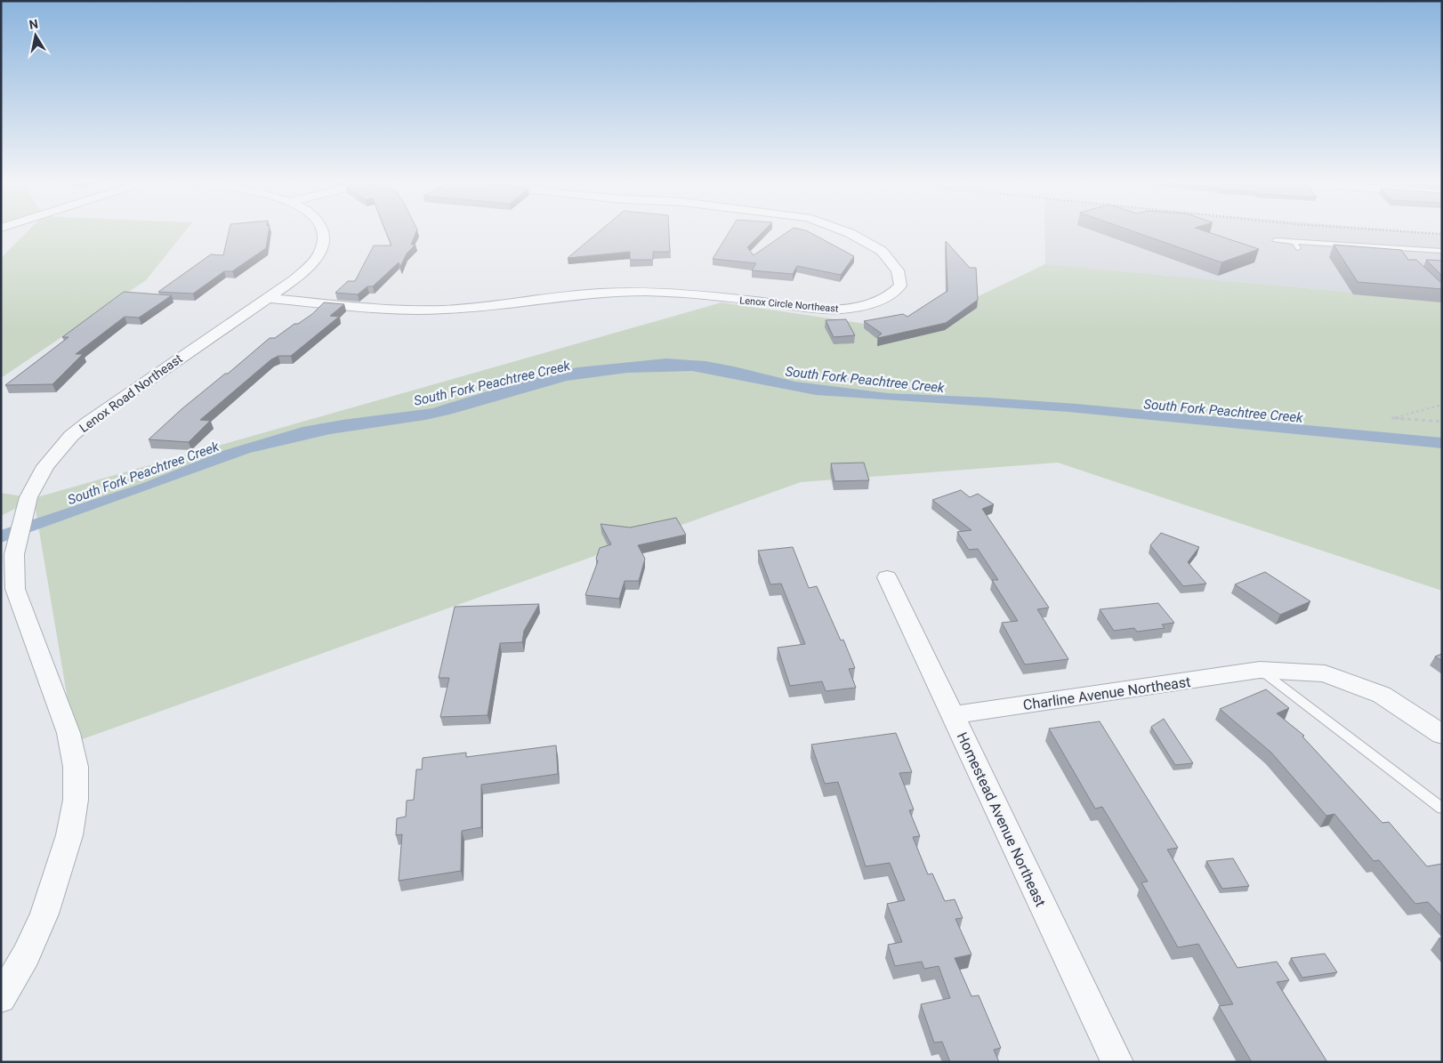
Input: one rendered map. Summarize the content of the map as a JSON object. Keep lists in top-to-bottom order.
{
  "streets": {
    "street": [
      "Lenox Circle Northeast",
      "Lenox Road Northeast",
      "Charline Avenue Northeast",
      "Homestead Avenue Northeast"
    ]
  },
  "crossings": [
    ["Lenox Circle Northeast", "Lenox Road Northeast"],
    ["Charline Avenue Northeast", "Homestead Avenue Northeast"]
  ],
  "water": ["South Fork Peachtree Creek"],
  "north": "top"
}
